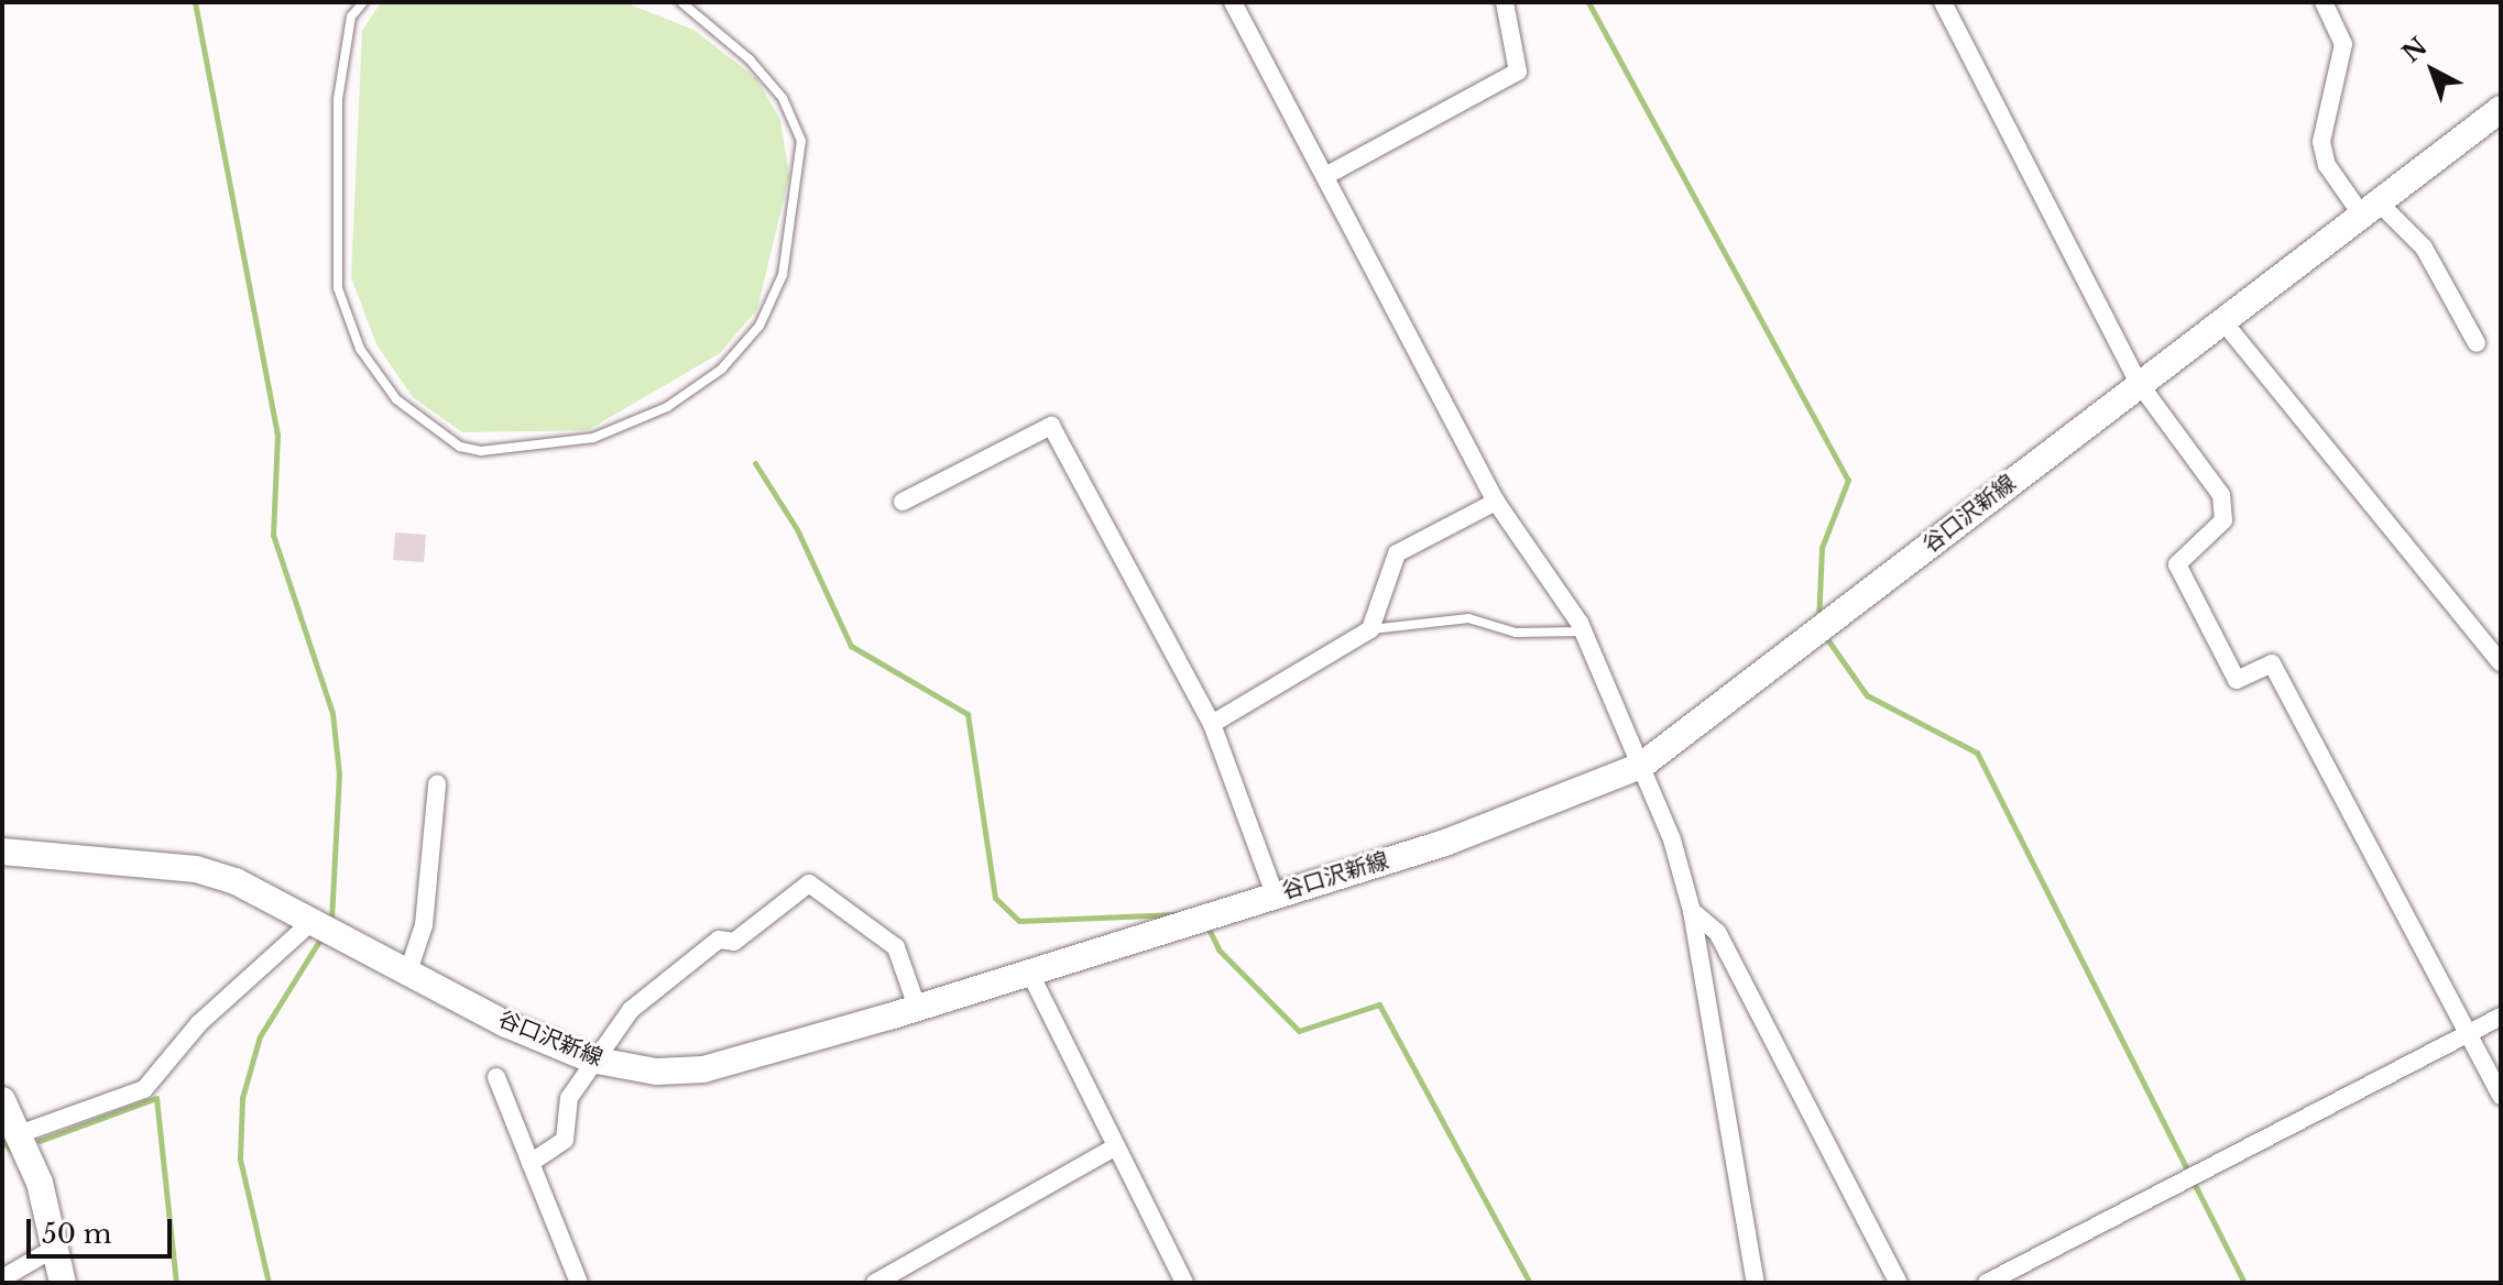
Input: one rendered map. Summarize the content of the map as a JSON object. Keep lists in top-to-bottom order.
{
  "streets": {
    "main road": ["谷口沢新線"]
  },
  "scale_bar": "50 m",
  "north": "top left"
}
